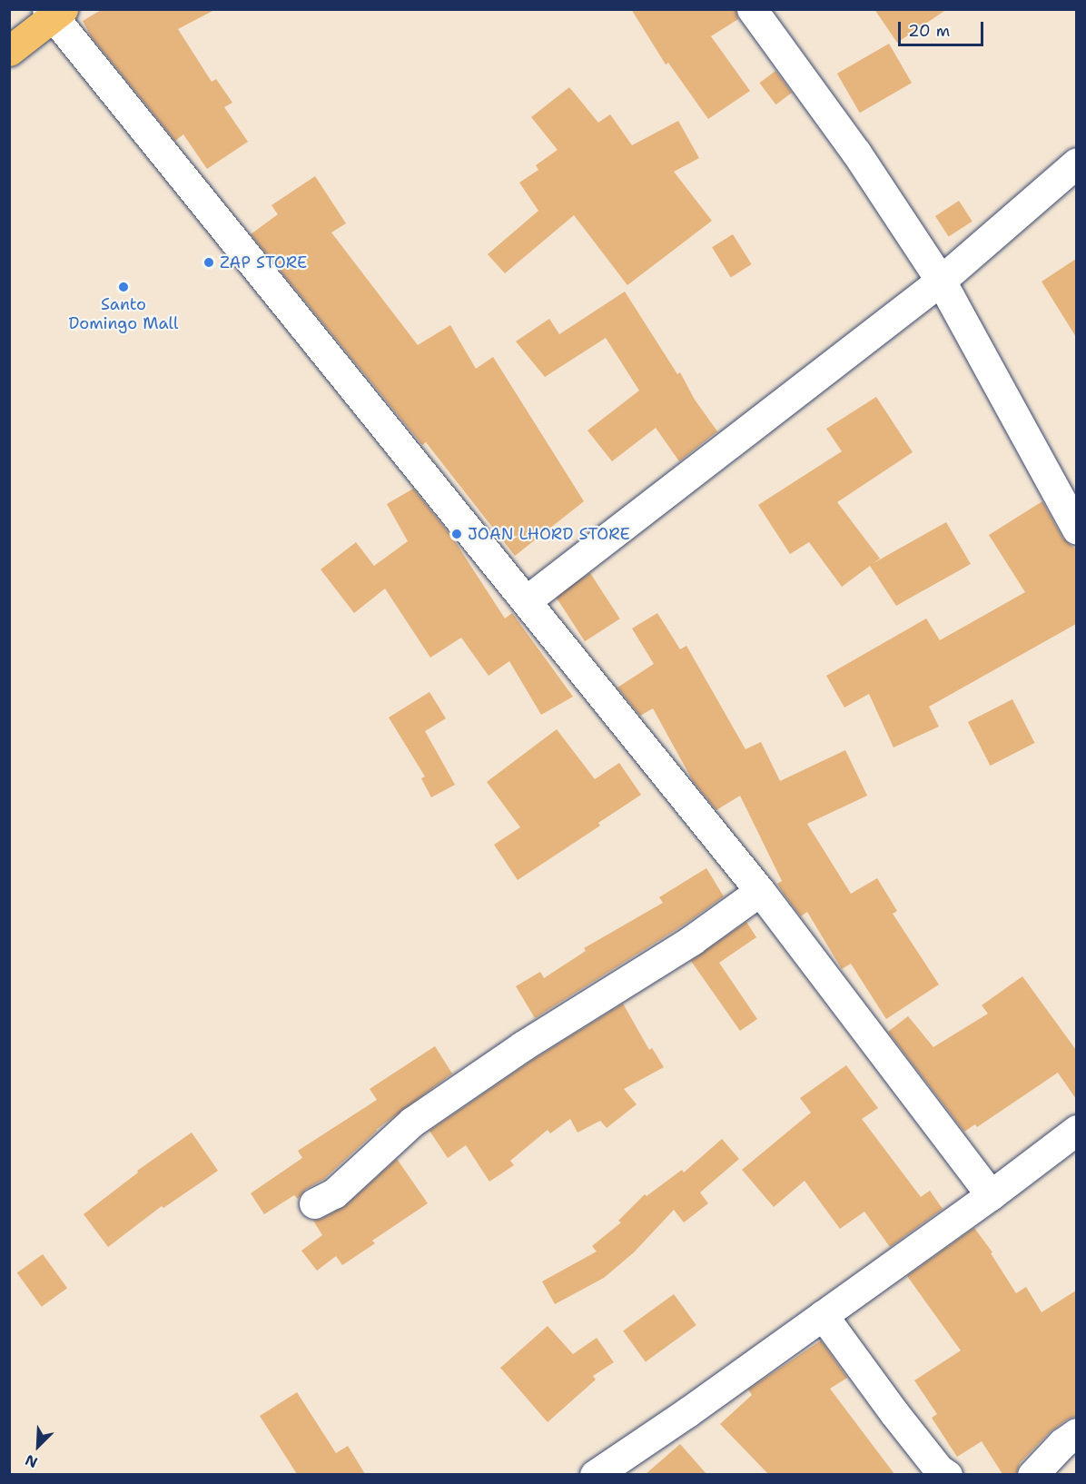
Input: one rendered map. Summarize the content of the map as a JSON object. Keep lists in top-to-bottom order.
{
  "places": ["ZAP STORE", "Santo Domingo Mall", "JOAN LHORD STORE"],
  "scale_bar": "20 m",
  "north": "bottom left"
}
